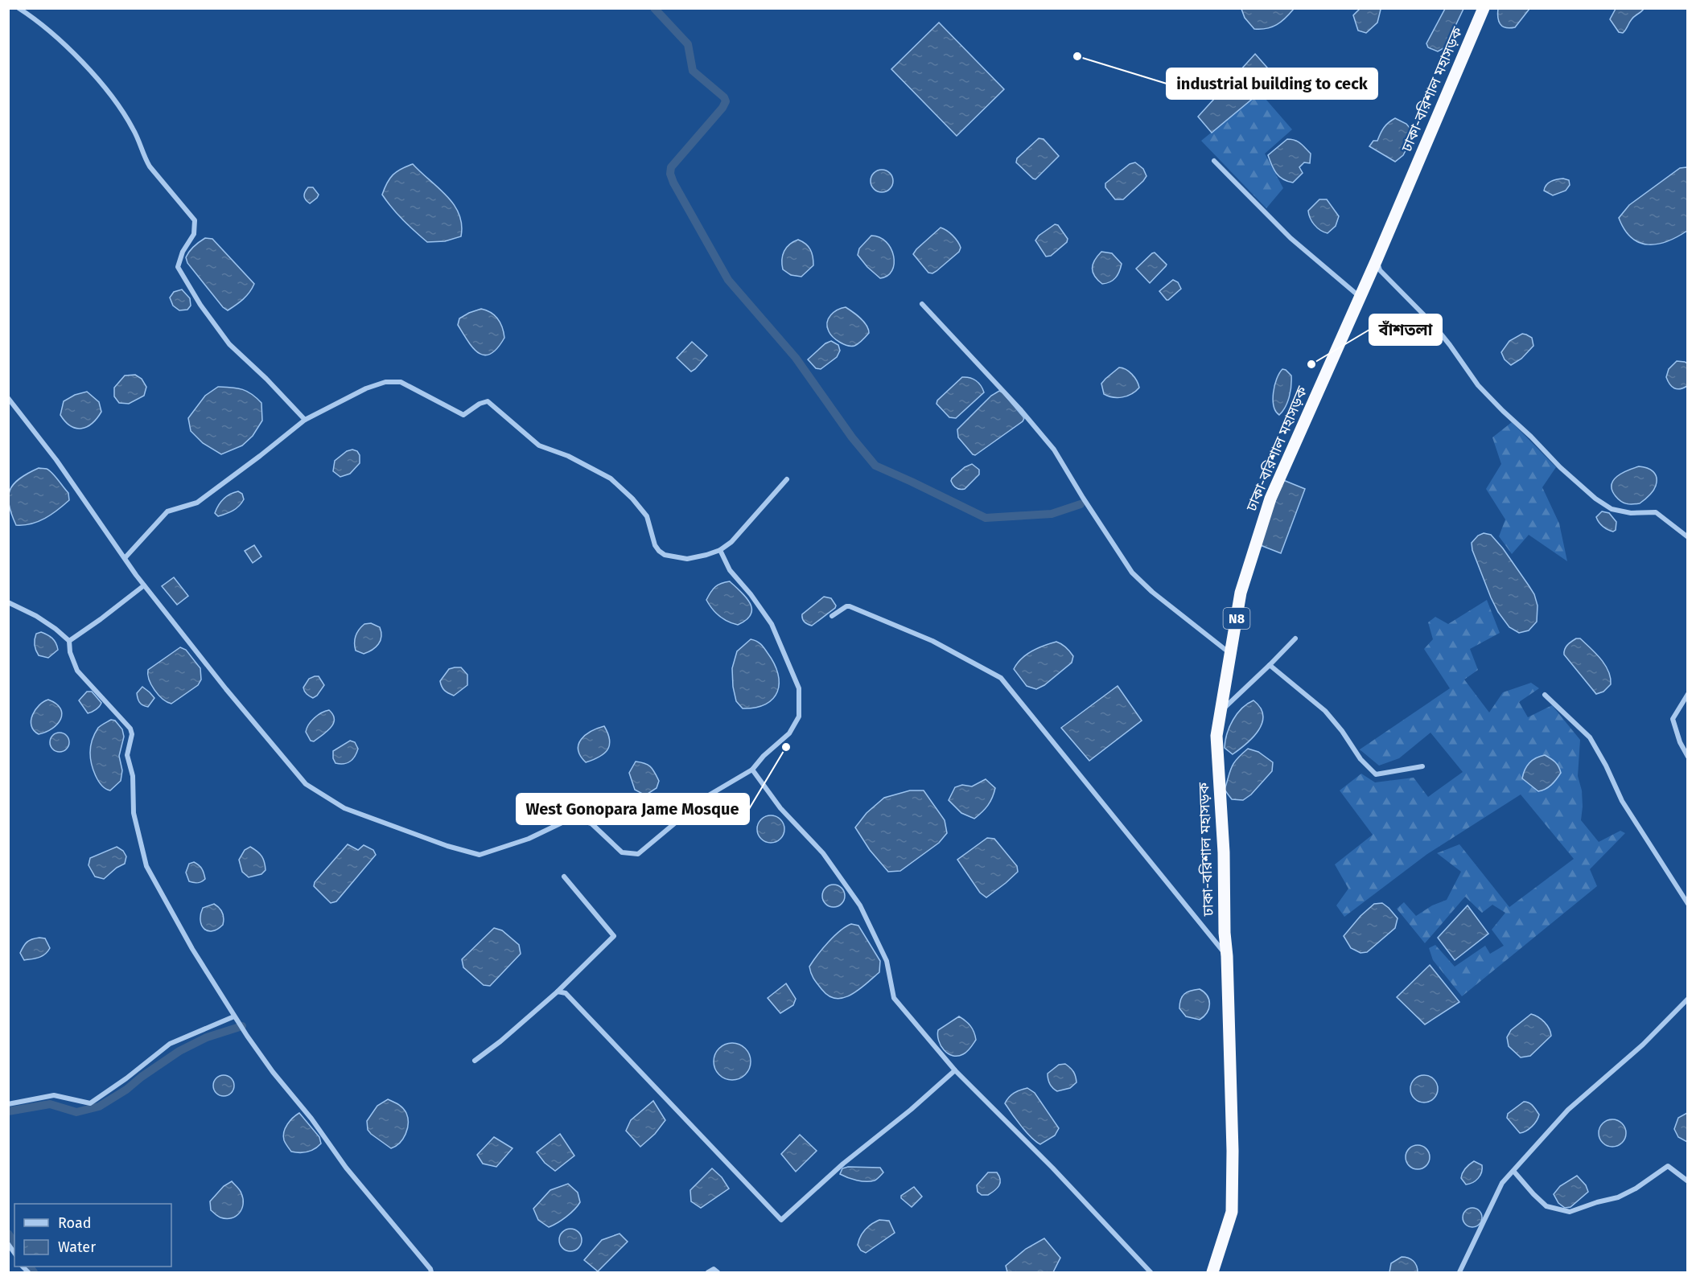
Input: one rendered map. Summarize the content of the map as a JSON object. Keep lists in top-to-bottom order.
{
  "streets": {
    "highway": ["ঢাকা-বরিশাল মহাসড়ক", "N8"]
  },
  "places": ["industrial building to ceck", "বাঁশতলা", "West Gonopara Jame Mosque"],
  "legend": ["Road", "Water"]
}
